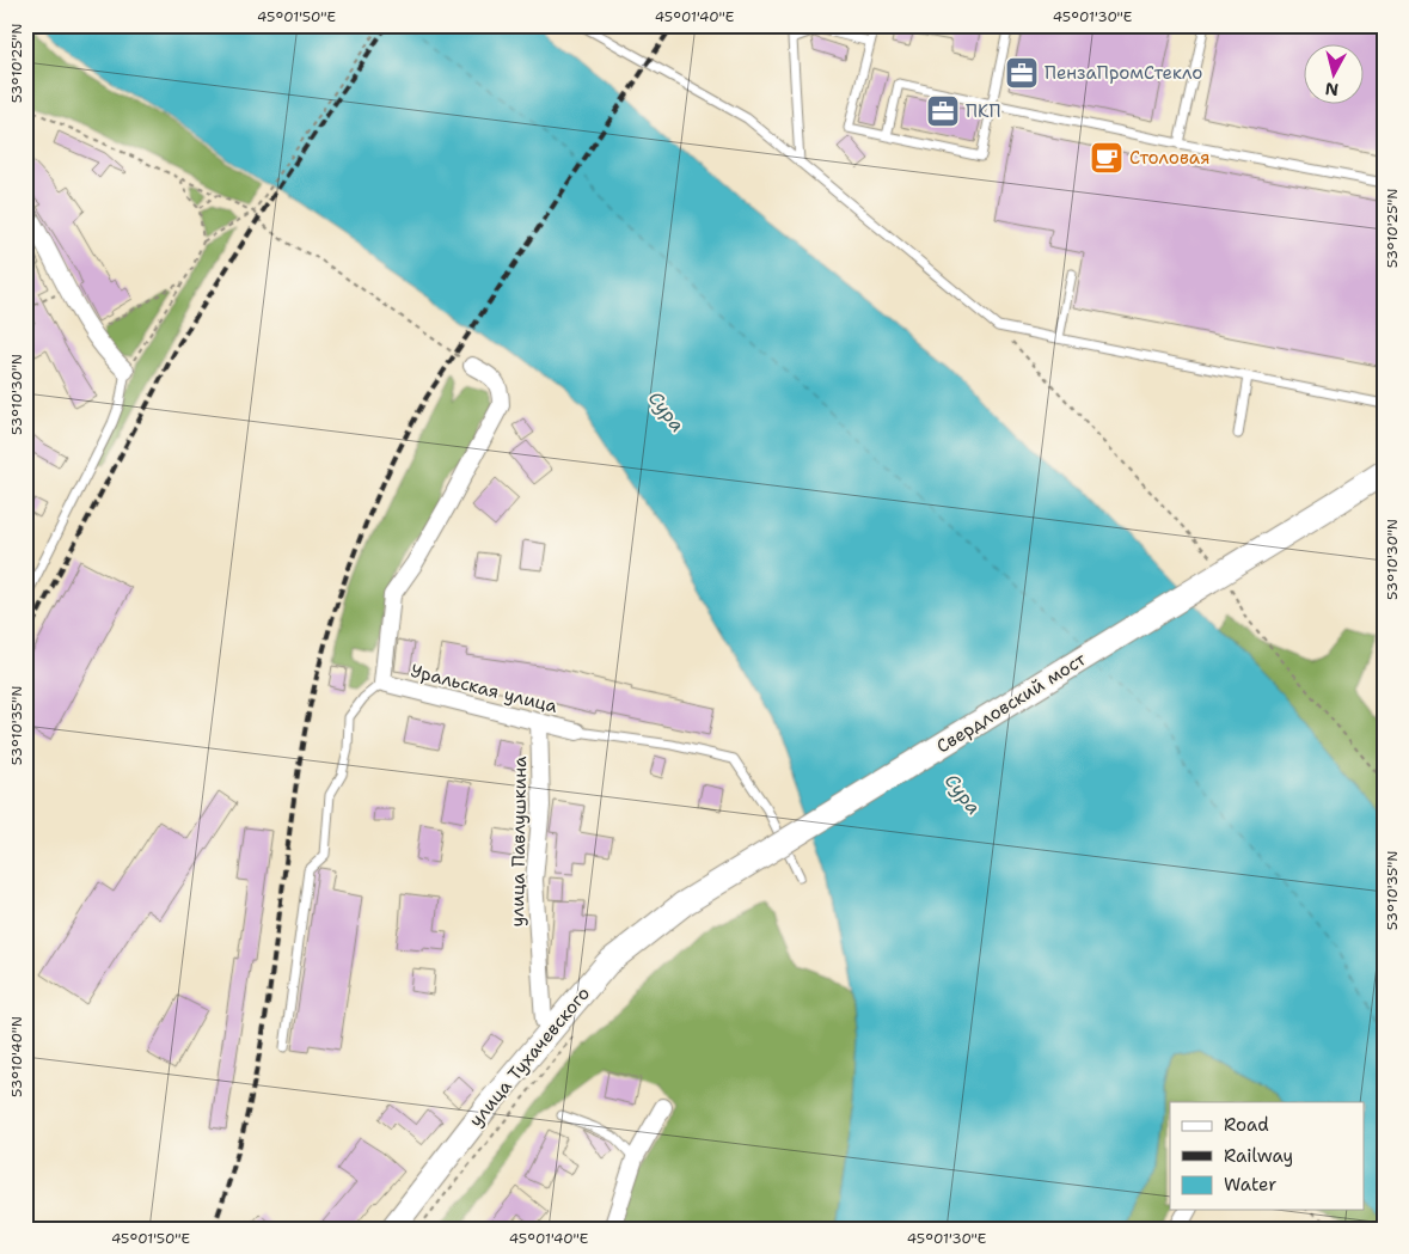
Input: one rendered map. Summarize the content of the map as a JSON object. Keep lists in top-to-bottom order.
{
  "streets": {
    "main road": ["Свердловский мост", "улица Тухачевского"],
    "street": ["Уральская улица", "улица Павлушкина"]
  },
  "crossings": [
    ["Уральская улица", "улица Павлушкина"],
    ["Свердловский мост", "улица Тухачевского"],
    ["улица Павлушкина", "улица Тухачевского"]
  ],
  "water": ["Сура"],
  "places": {
    "office": ["ПензаПромСтекло", "ПКП"],
    "cafe": ["Столовая"]
  },
  "legend": ["Road", "Railway", "Water"],
  "north": "bottom",
  "coordinates": [
    "45°01'50\"E",
    "45°01'40\"E",
    "45°01'30\"E",
    "53°10'25\"N",
    "53°10'30\"N",
    "53°10'35\"N",
    "53°10'40\"N"
  ]
}
